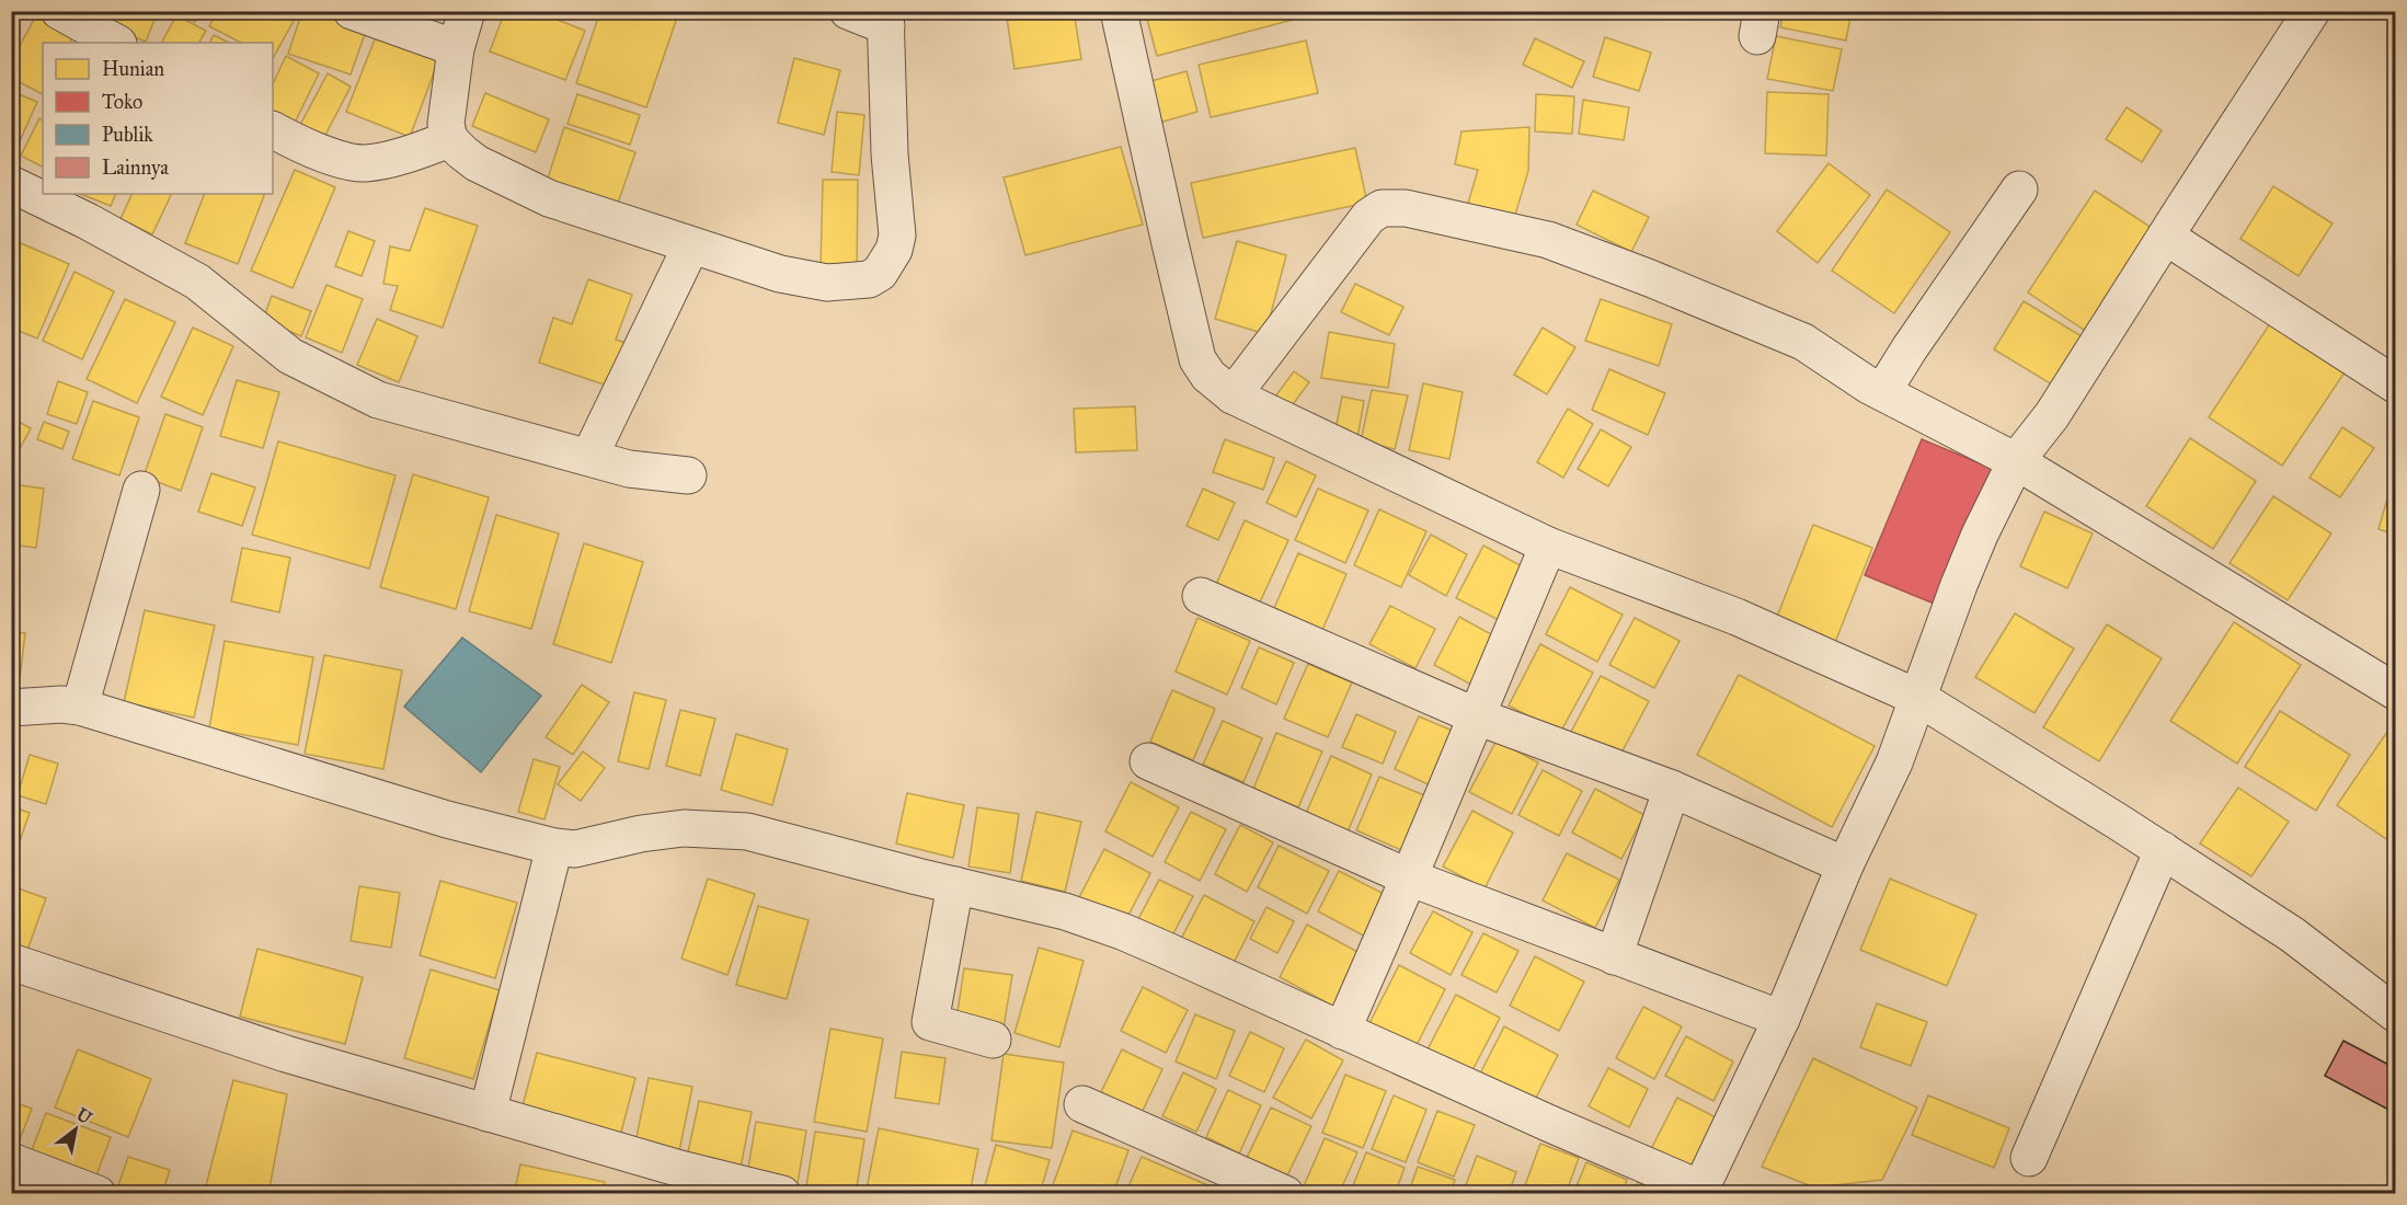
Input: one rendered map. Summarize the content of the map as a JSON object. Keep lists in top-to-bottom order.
{
  "legend": [
    "Hunian",
    "Toko",
    "Publik",
    "Lainnya"
  ],
  "north": "top right"
}
